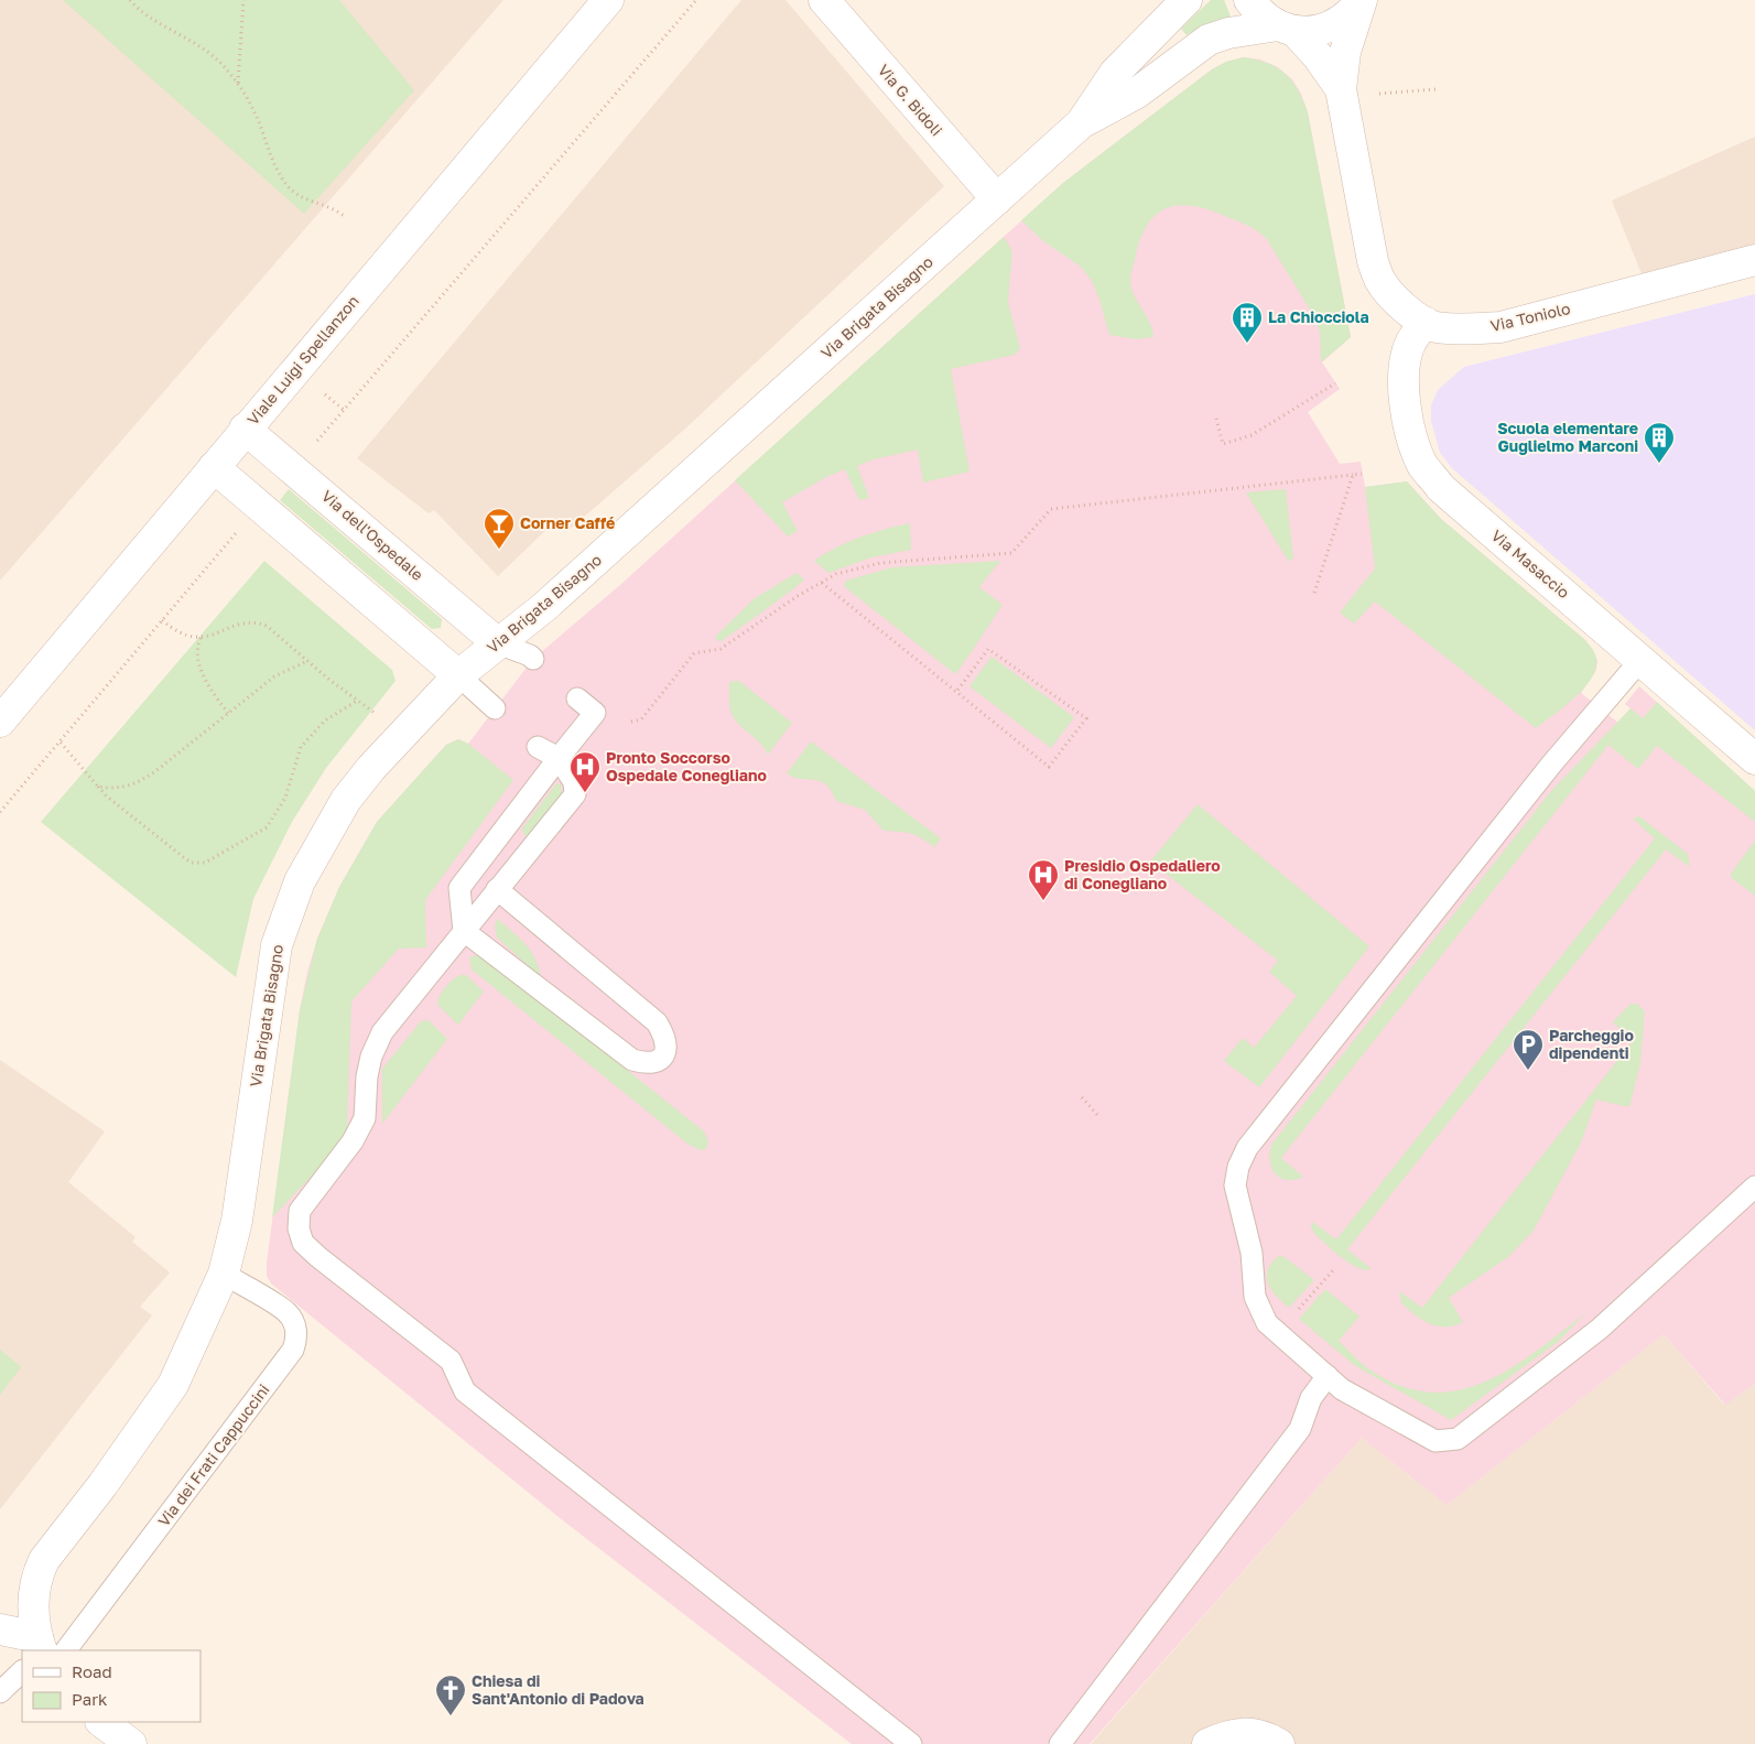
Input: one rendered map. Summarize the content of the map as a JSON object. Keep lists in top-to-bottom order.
{
  "streets": {
    "street": [
      "Via G. Bidoli",
      "Via Brigata Bisagno",
      "Via Toniolo",
      "Viale Luigi Spellanzon",
      "Via dell'Ospedale",
      "Via Masaccio"
    ],
    "lane": ["Via dei Frati Cappuccini"]
  },
  "crossings": [
    ["Via G. Bidoli", "Via Brigata Bisagno"],
    ["Via Brigata Bisagno", "Via dell'Ospedale"],
    ["Via Brigata Bisagno", "Via dei Frati Cappuccini"],
    ["Via Toniolo", "Via Masaccio"],
    ["Viale Luigi Spellanzon", "Via dell'Ospedale"]
  ],
  "places": {
    "building": ["La Chiocciola", "Scuola elementare Guglielmo Marconi"],
    "bar": ["Corner Caffé"],
    "hospital": ["Pronto Soccorso Ospedale Conegliano", "Presidio Ospedaliero di Conegliano"],
    "parking": ["Parcheggio dipendenti"],
    "church": ["Chiesa di Sant'Antonio di Padova"]
  },
  "legend": ["Road", "Park"]
}
